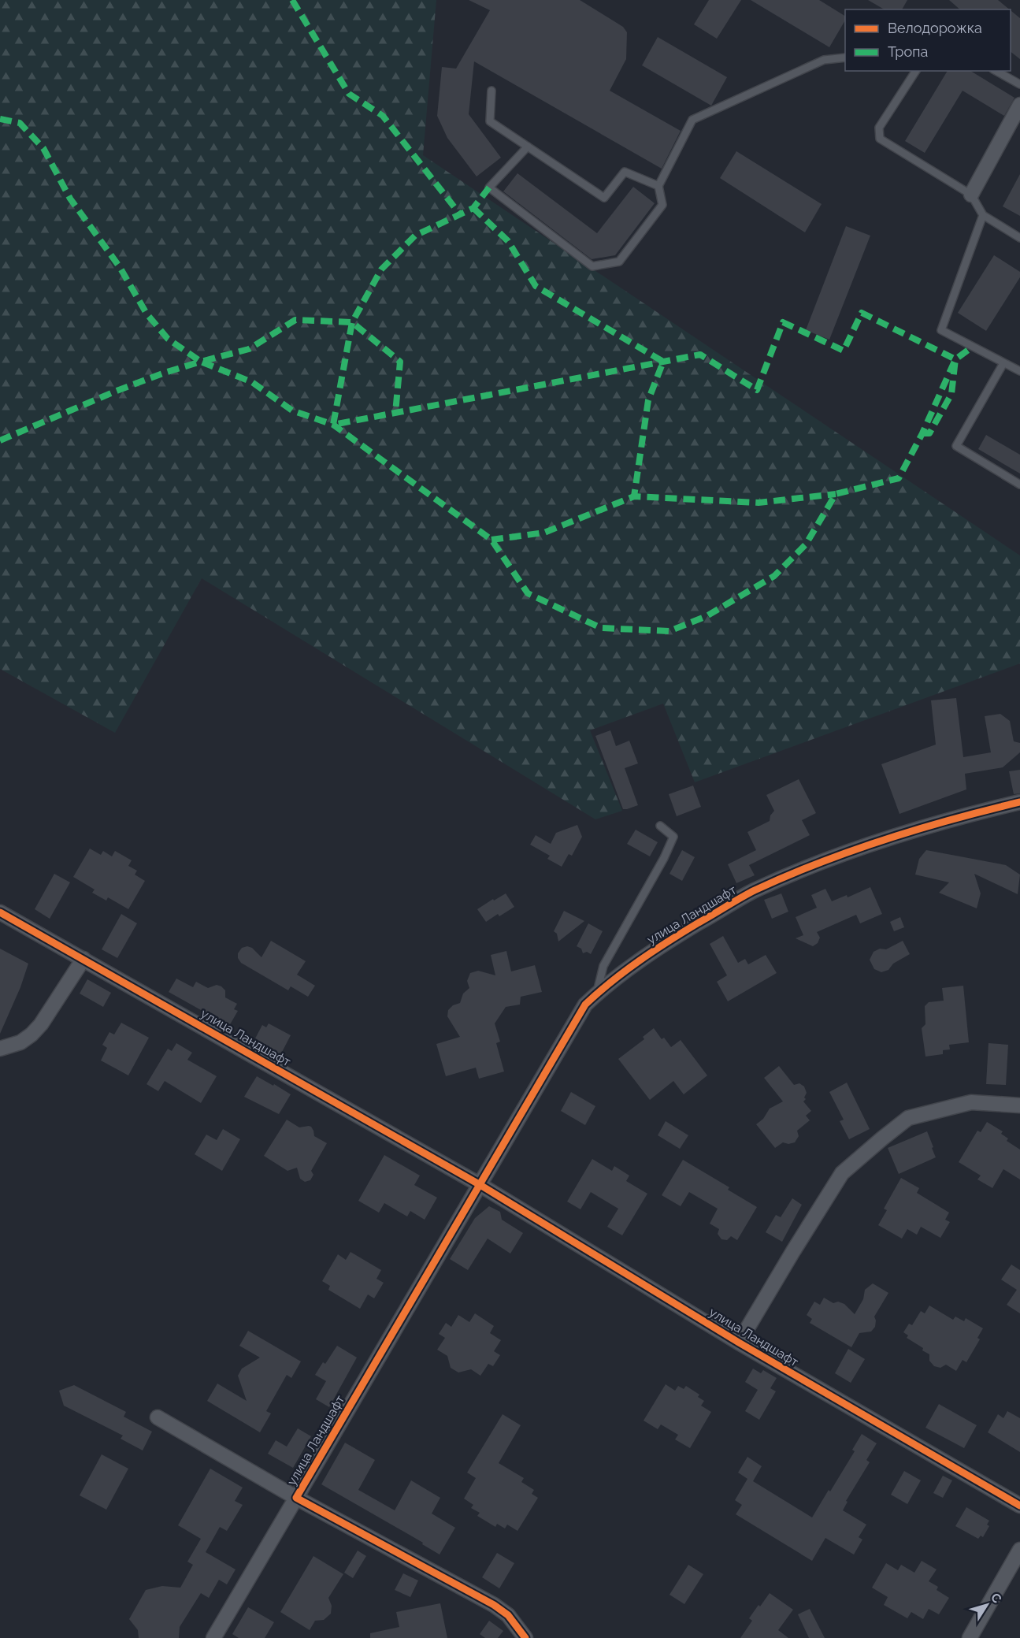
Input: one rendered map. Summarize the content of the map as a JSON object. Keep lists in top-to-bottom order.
{
  "streets": {
    "street": ["улица Ландшафт"]
  },
  "legend": ["Велодорожка", "Тропа"],
  "north": "top right"
}
